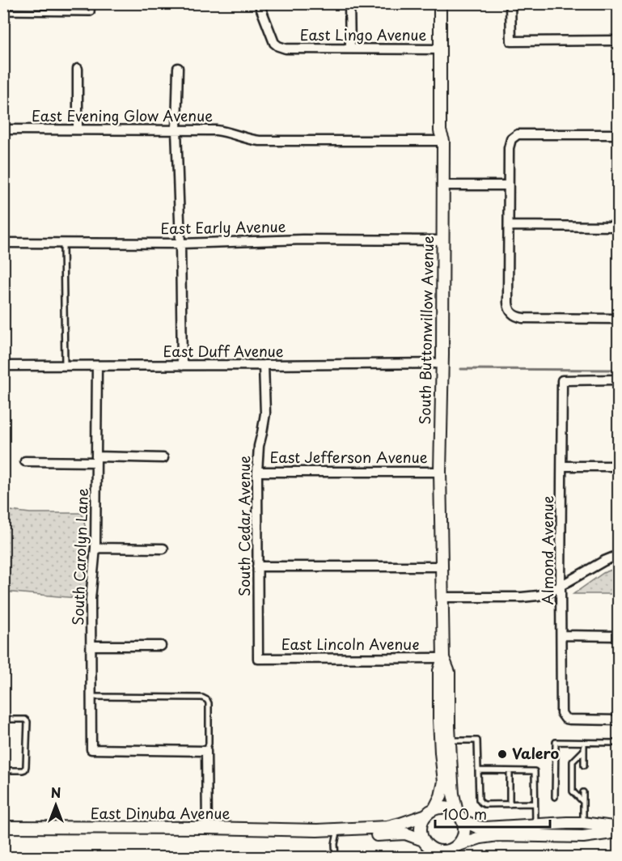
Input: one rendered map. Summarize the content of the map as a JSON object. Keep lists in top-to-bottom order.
{
  "streets": {
    "street": [
      "East Lingo Avenue",
      "East Evening Glow Avenue",
      "East Early Avenue",
      "South Buttonwillow Avenue",
      "East Duff Avenue",
      "East Jefferson Avenue",
      "South Cedar Avenue",
      "Almond Avenue",
      "South Carolyn Lane",
      "East Lincoln Avenue",
      "East Dinuba Avenue"
    ]
  },
  "crossings": [
    ["East Lingo Avenue", "South Buttonwillow Avenue"],
    ["East Evening Glow Avenue", "South Buttonwillow Avenue"],
    ["East Early Avenue", "South Buttonwillow Avenue"],
    ["South Buttonwillow Avenue", "East Duff Avenue"],
    ["South Buttonwillow Avenue", "East Jefferson Avenue"],
    ["South Buttonwillow Avenue", "East Lincoln Avenue"],
    ["South Buttonwillow Avenue", "East Dinuba Avenue"],
    ["East Duff Avenue", "South Cedar Avenue"],
    ["East Duff Avenue", "South Carolyn Lane"],
    ["East Jefferson Avenue", "South Cedar Avenue"],
    ["South Cedar Avenue", "East Lincoln Avenue"]
  ],
  "places": ["Valero"],
  "scale_bar": "100 m",
  "north": "top"
}
